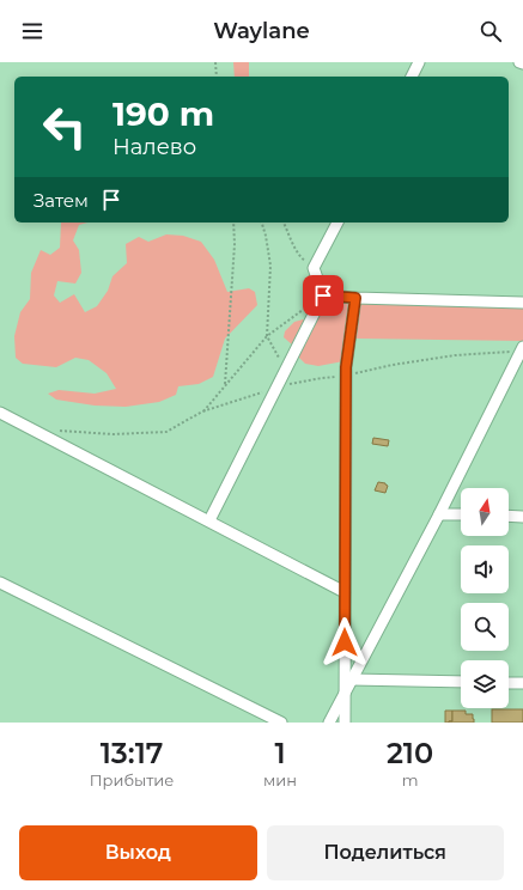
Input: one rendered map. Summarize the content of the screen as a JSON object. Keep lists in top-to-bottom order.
{
  "north": "top",
  "page": {
    "header": "Waylane",
    "turn": ["190 m", "Налево"],
    "then": "Затем",
    "eta": [
      "13:17",
      "Прибытие",
      "1",
      "мин",
      "210",
      "m"
    ],
    "buttons": ["Выход", "Поделиться"]
  }
}
